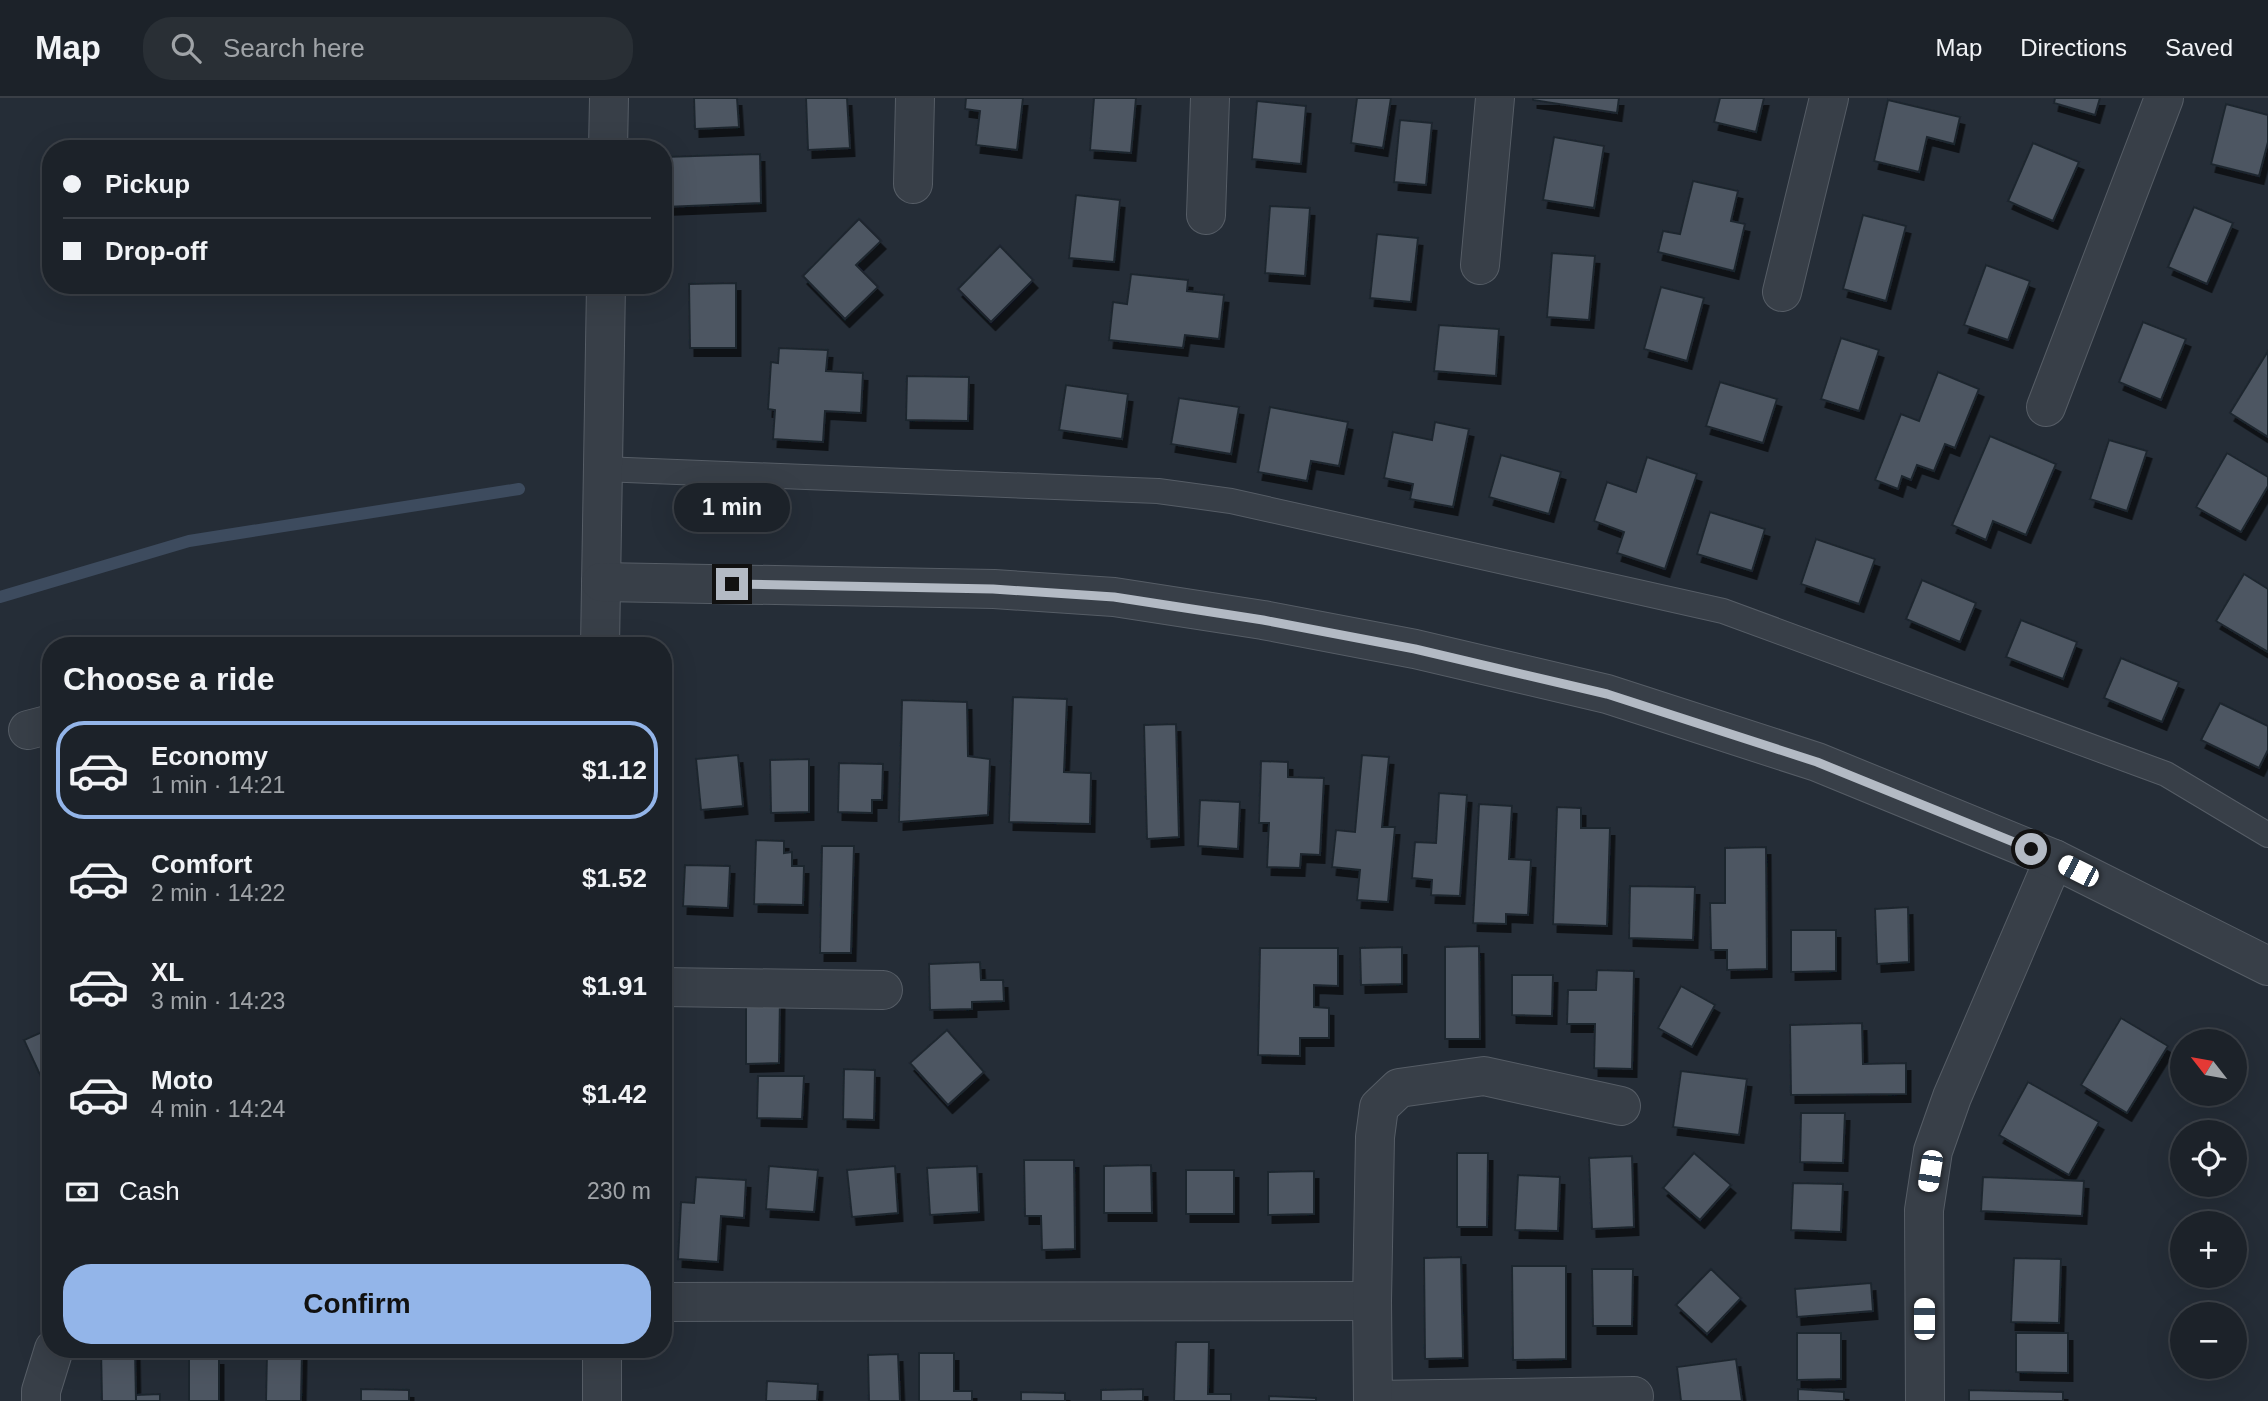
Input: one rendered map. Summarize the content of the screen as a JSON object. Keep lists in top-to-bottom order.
{
  "north": "top left",
  "page": {
    "header": "Map",
    "search": "Search here",
    "nav": ["Map", "Directions", "Saved"],
    "banner": ["Pickup", "Drop-off"],
    "bubble": "1 min",
    "heading": "Choose a ride",
    "list": [
      {
        "name": "Economy",
        "note": "1 min · 14:21",
        "value": "$1.12"
      },
      {
        "name": "Comfort",
        "note": "2 min · 14:22",
        "value": "$1.52"
      },
      {
        "name": "XL",
        "note": "3 min · 14:23",
        "value": "$1.91"
      },
      {
        "name": "Moto",
        "note": "4 min · 14:24",
        "value": "$1.42"
      }
    ],
    "map_buttons": ["+", "−"],
    "pay": ["Cash", "230 m"],
    "buttons": "Confirm"
  }
}
